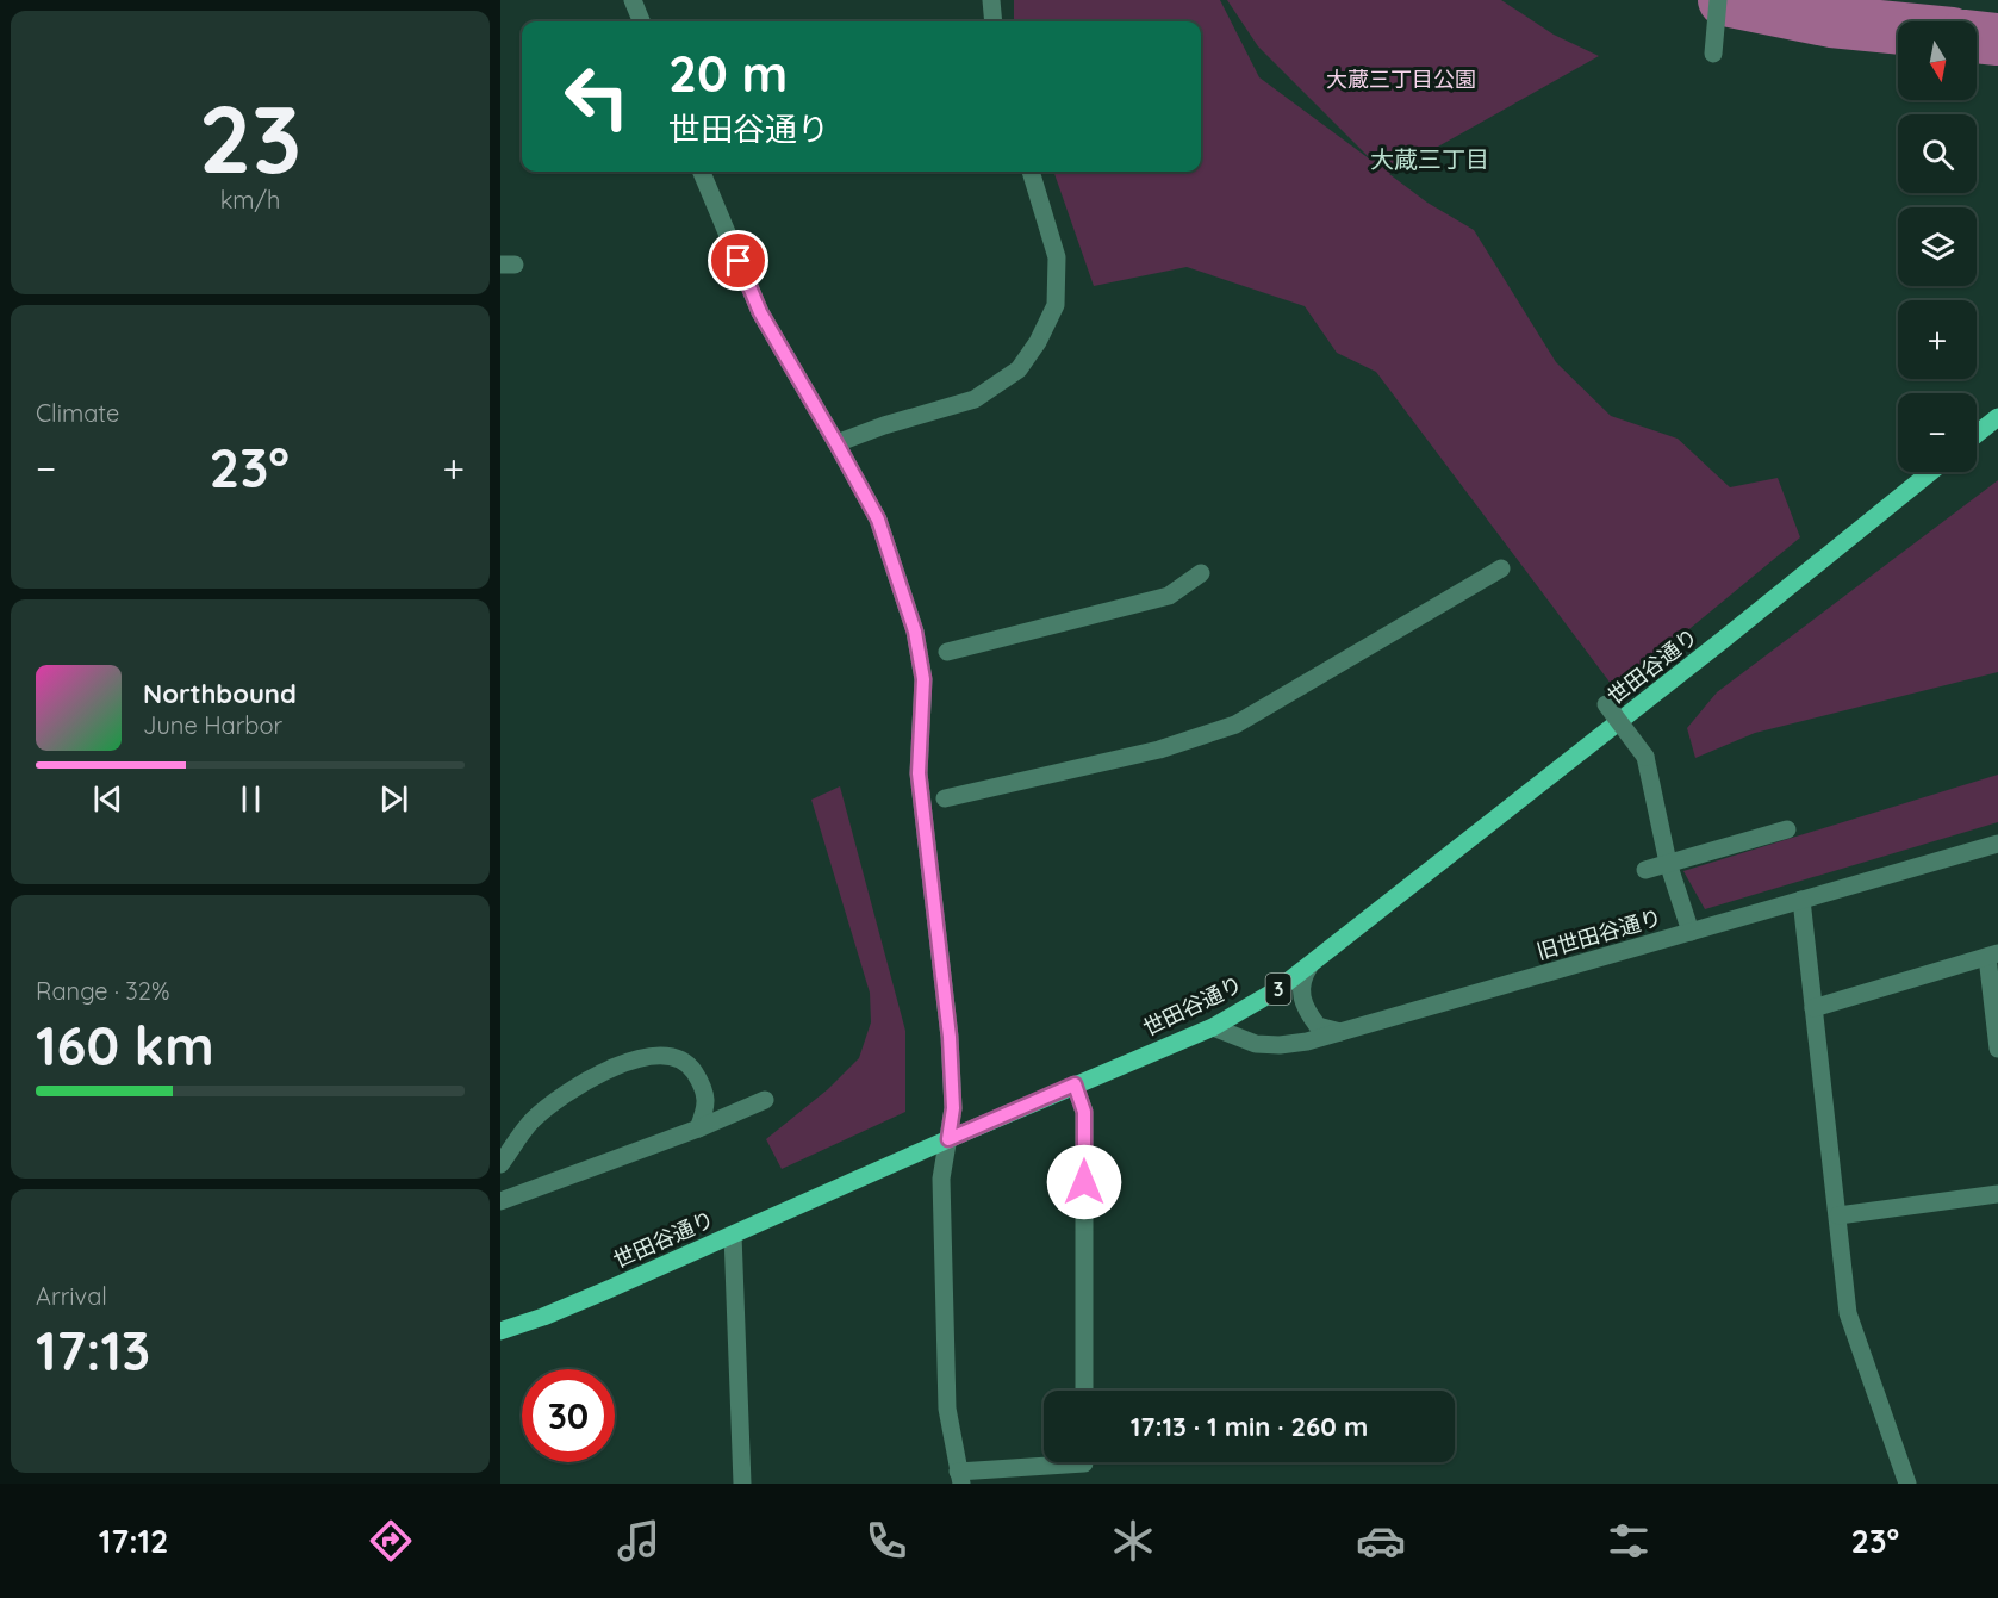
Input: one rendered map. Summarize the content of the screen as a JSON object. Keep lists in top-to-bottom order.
{
  "streets": {
    "main road": ["世田谷通り", "3"],
    "street": ["旧世田谷通り"]
  },
  "crossings": [
    ["世田谷通り", "旧世田谷通り"]
  ],
  "districts": ["大蔵三丁目"],
  "parks": ["大蔵三丁目公園"],
  "north": "bottom",
  "page": {
    "tile": [
      ["23", "km/h"],
      "Climate",
      ["Range · 32%", "160 km"],
      ["Arrival", "17:13"]
    ],
    "map_buttons": ["+", "−"],
    "turn": ["20 m", "世田谷通り"],
    "heat": ["−", "23°", "+"],
    "song": ["Northbound", "June Harbor"],
    "limit": "30",
    "trip": "17:13 · 1 min · 260 m",
    "tabs": ["17:12", "23°"]
  }
}
